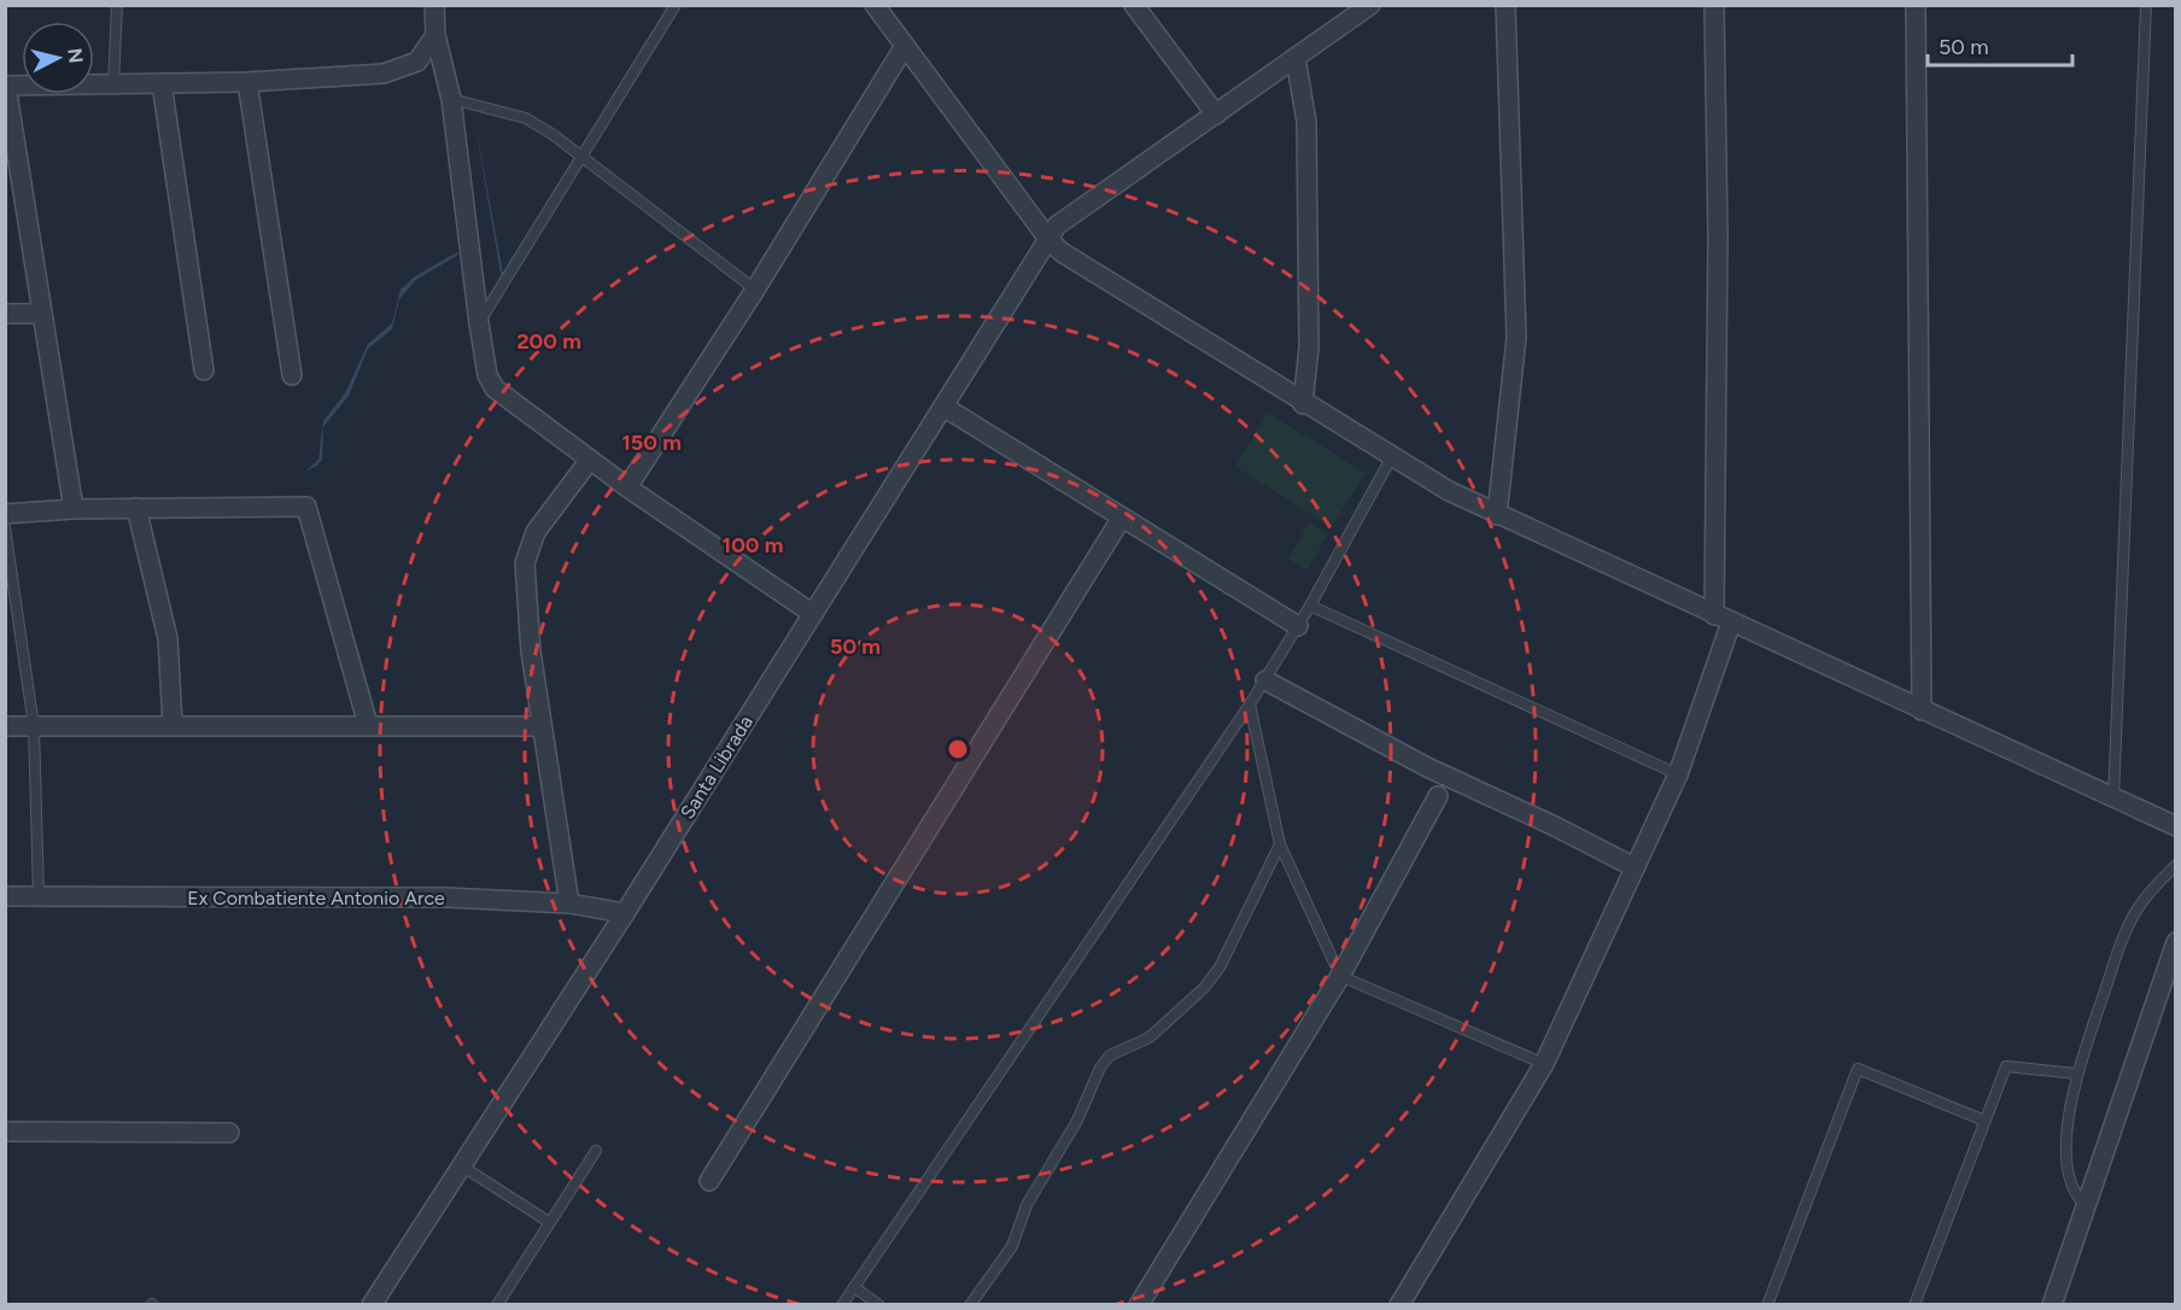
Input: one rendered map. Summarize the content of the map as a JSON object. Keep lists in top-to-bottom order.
{
  "streets": {
    "street": ["Santa Librada", "Ex Combatiente Antonio Arce"]
  },
  "crossings": [
    ["Santa Librada", "Ex Combatiente Antonio Arce"]
  ],
  "scale_bar": "50 m",
  "north": "right",
  "rings": [
    "200 m",
    "150 m",
    "100 m",
    "50 m"
  ]
}
